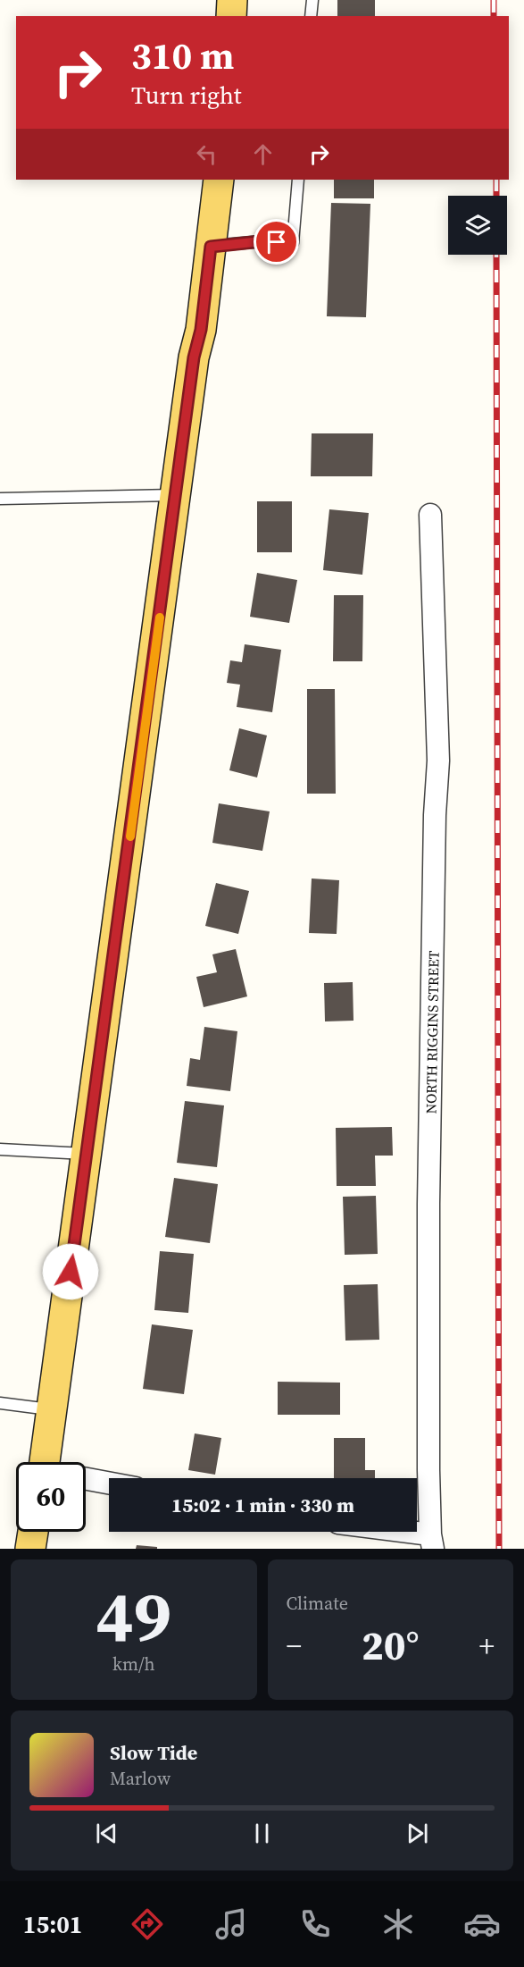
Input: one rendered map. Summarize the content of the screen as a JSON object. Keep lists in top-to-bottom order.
{
  "streets": {
    "street": ["NORTH RIGGINS STREET"]
  },
  "page": {
    "turn": ["310 m", "Turn right"],
    "limit": "60",
    "trip": "15:02 · 1 min · 330 m",
    "tile": [
      ["49", "km/h"],
      "Climate"
    ],
    "heat": ["−", "20°", "+"],
    "song": ["Slow Tide", "Marlow"],
    "tabs": "15:01"
  }
}
